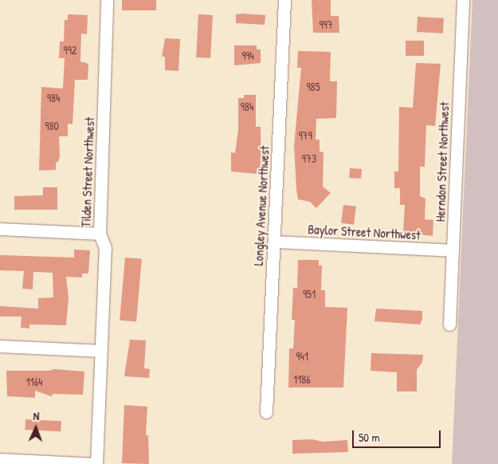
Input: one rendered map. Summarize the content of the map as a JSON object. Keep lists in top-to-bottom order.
{
  "streets": {
    "street": [
      "Herndon Street Northwest",
      "Tilden Street Northwest",
      "Longley Avenue Northwest",
      "Baylor Street Northwest"
    ]
  },
  "crossings": [
    ["Herndon Street Northwest", "Baylor Street Northwest"],
    ["Longley Avenue Northwest", "Baylor Street Northwest"]
  ],
  "house_numbers": [
    "997",
    "992",
    "994",
    "985",
    "984",
    "984",
    "980",
    "979",
    "973",
    "951",
    "941",
    "1186",
    "1164"
  ],
  "scale_bar": "50 m",
  "north": "top"
}
